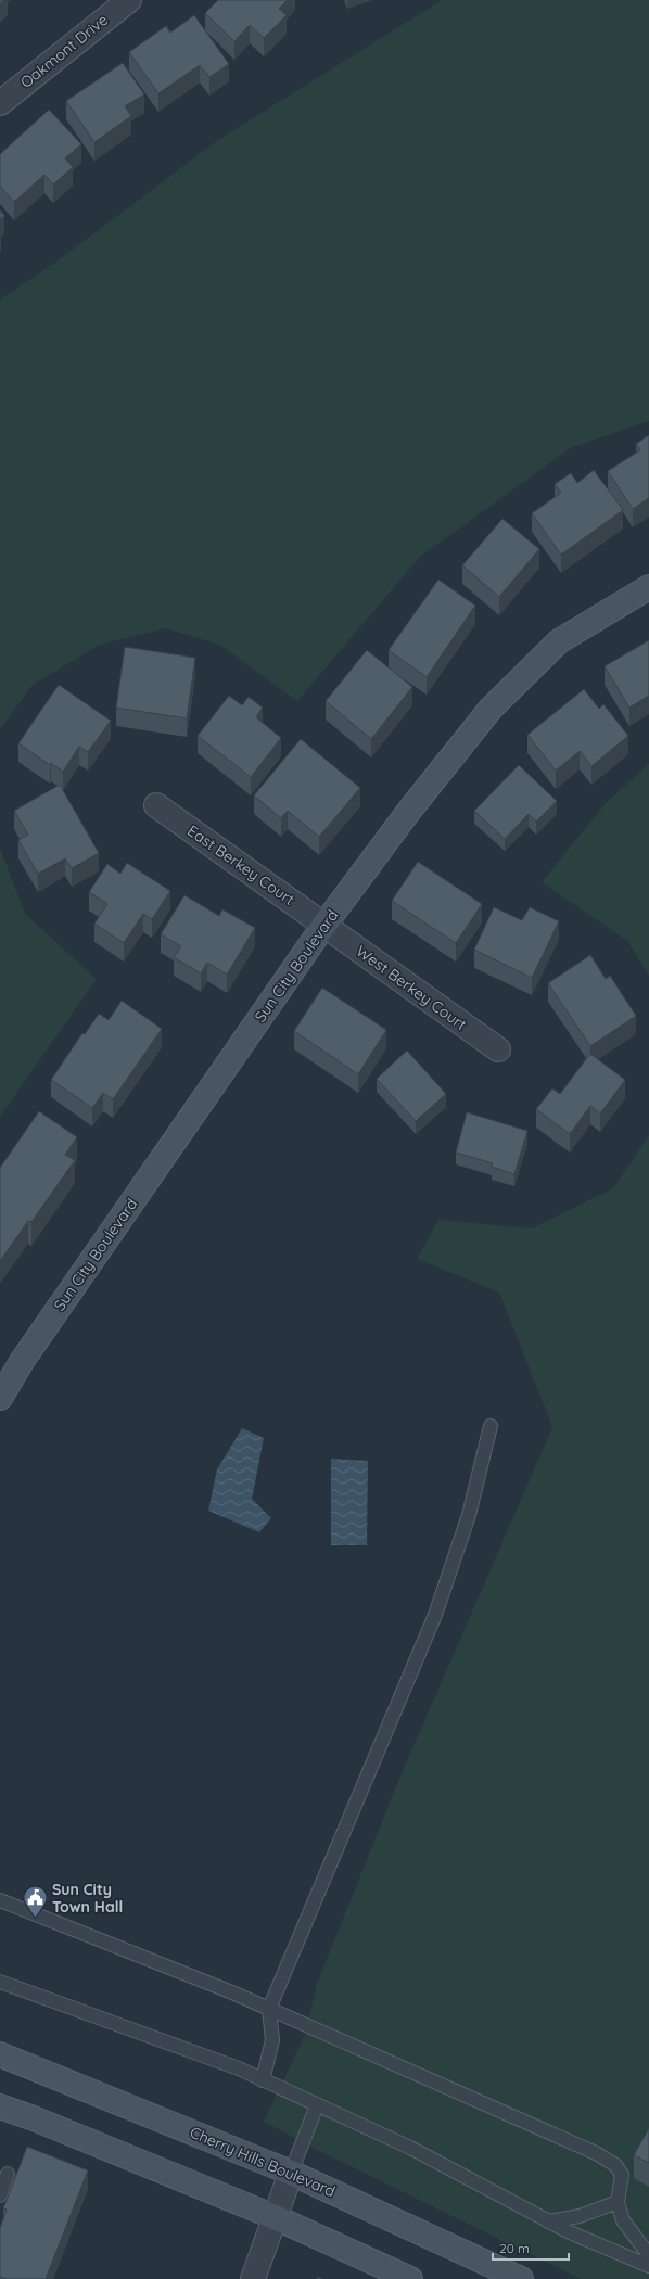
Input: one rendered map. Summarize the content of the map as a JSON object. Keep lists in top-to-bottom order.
{
  "streets": {
    "street": [
      "Oakmont Drive",
      "East Berkey Court",
      "Sun City Boulevard",
      "West Berkey Court",
      "Cherry Hills Boulevard"
    ]
  },
  "crossings": [
    ["East Berkey Court", "Sun City Boulevard"],
    ["East Berkey Court", "West Berkey Court"],
    ["Sun City Boulevard", "West Berkey Court"]
  ],
  "places": {
    "public building": ["Sun City Town Hall"]
  },
  "scale_bar": "20 m"
}
